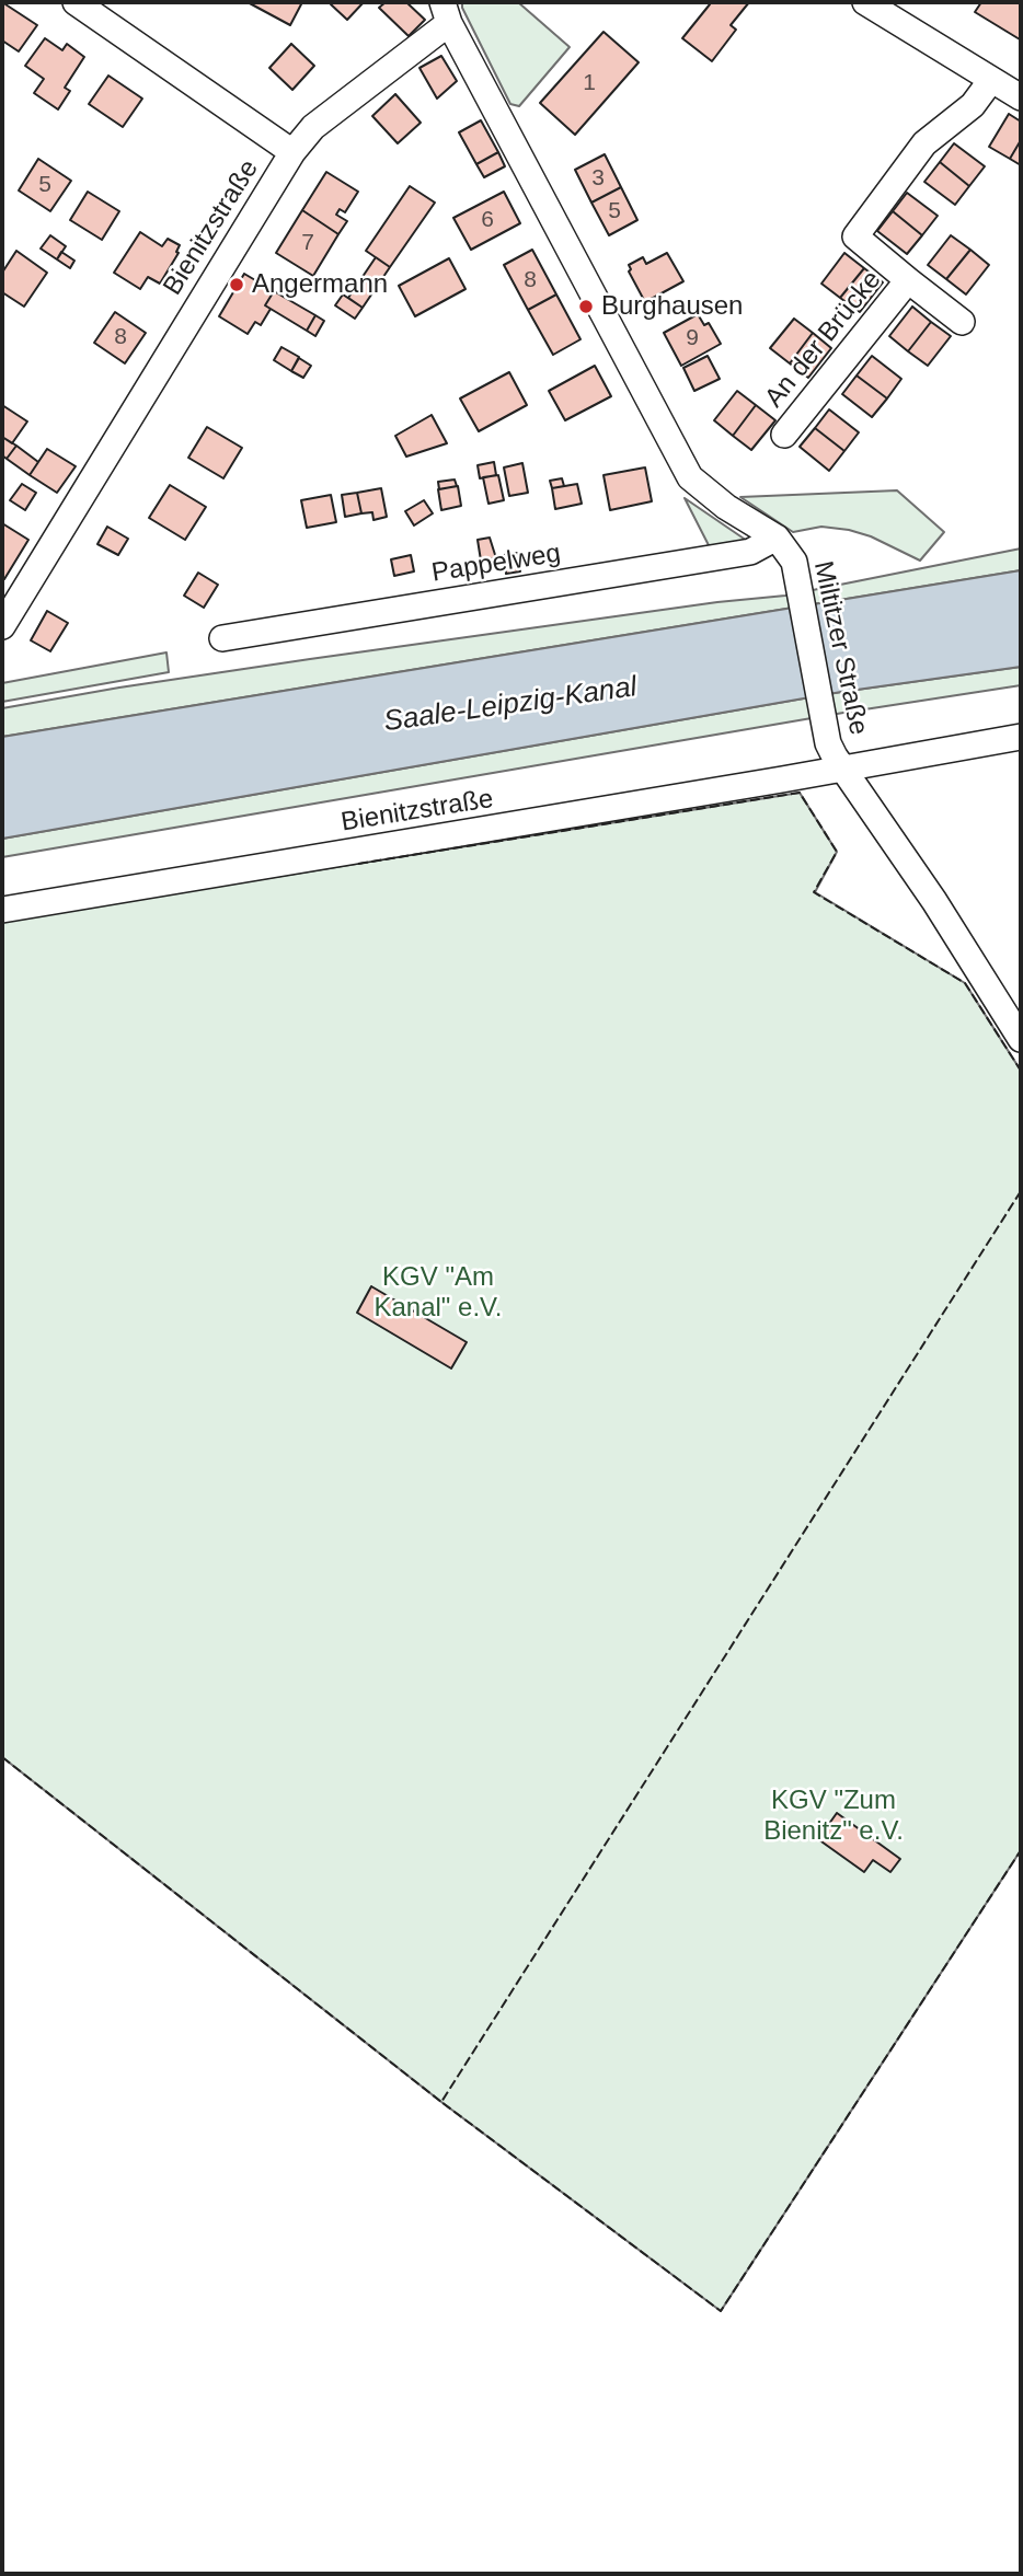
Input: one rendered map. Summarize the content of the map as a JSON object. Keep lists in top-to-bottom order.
{
  "streets": {
    "street": [
      "Bienitzstraße",
      "An der Brücke",
      "Pappelweg",
      "Miltitzer Straße"
    ]
  },
  "crossings": [
    ["Bienitzstraße", "Miltitzer Straße"],
    ["Pappelweg", "Miltitzer Straße"]
  ],
  "water": ["Saale-Leipzig-Kanal"],
  "parks": ["KGV \"Am Kanal\" e.V.", "KGV \"Zum Bienitz\" e.V."],
  "places": ["Angermann", "Burghausen"],
  "house_numbers": [
    "1",
    "3",
    "5",
    "5",
    "6",
    "7",
    "8",
    "8",
    "9"
  ]
}
